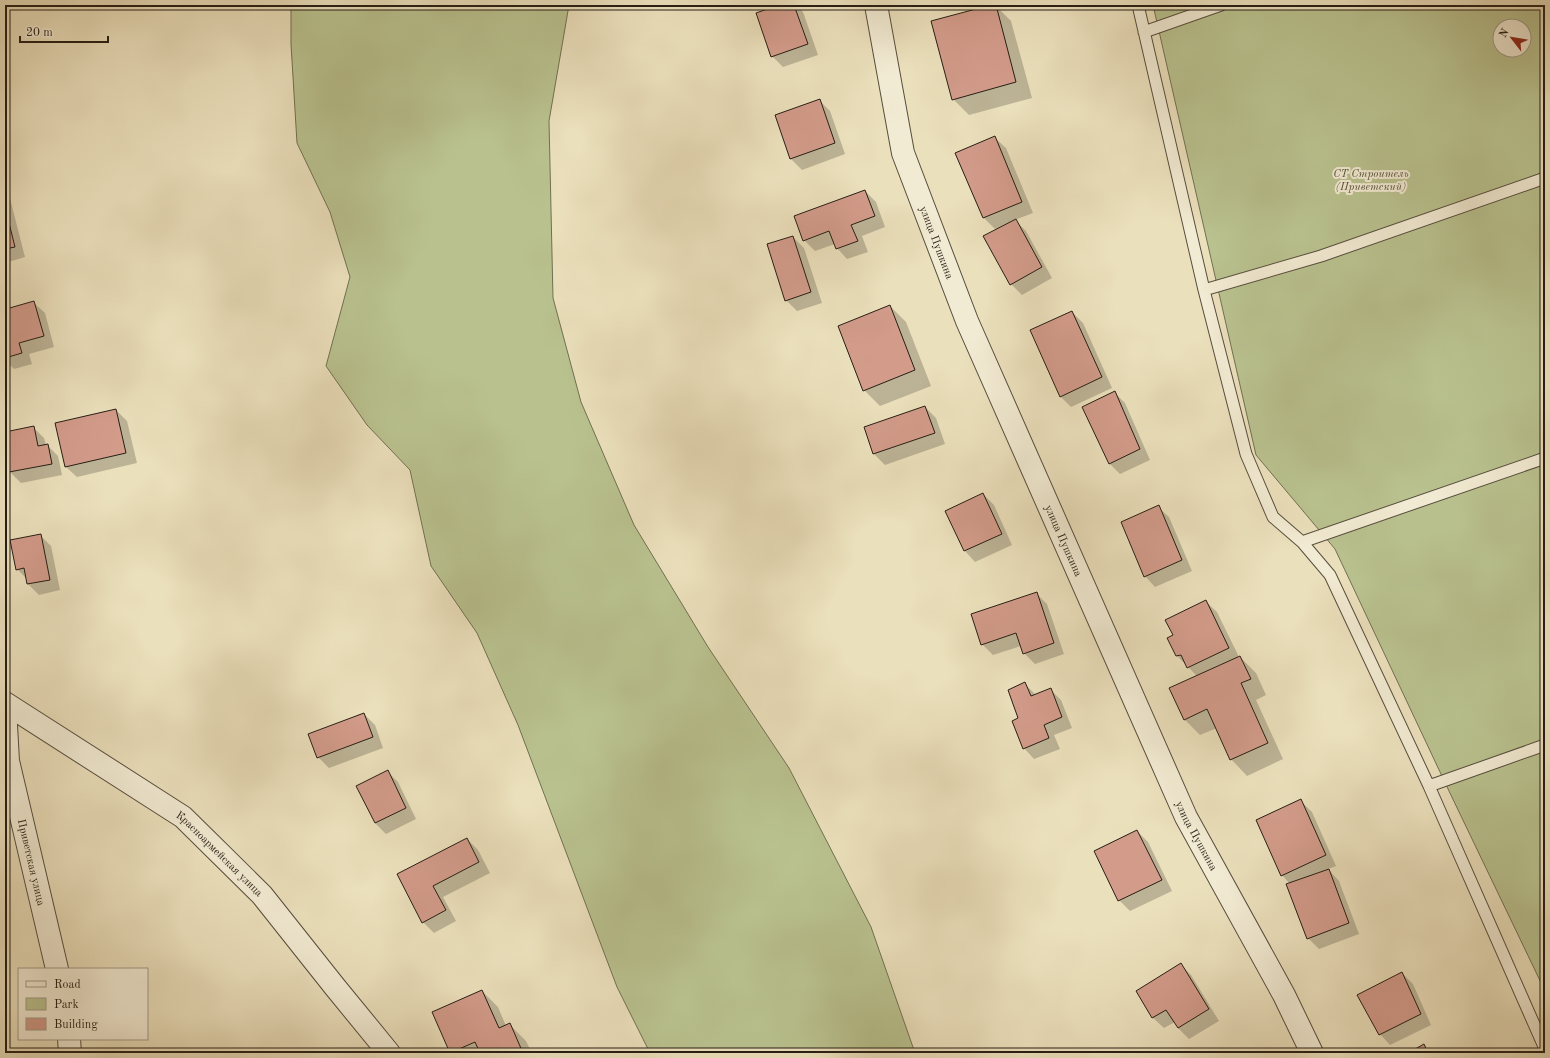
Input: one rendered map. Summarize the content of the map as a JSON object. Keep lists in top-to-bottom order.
{
  "streets": {
    "street": ["улица Пушкина", "Красноармейская улица", "Приветская улица"]
  },
  "parks": ["СТ Строитель (Приветский)"],
  "legend": ["Road", "Park", "Building"],
  "scale_bar": "20 m",
  "north": "top left"
}
